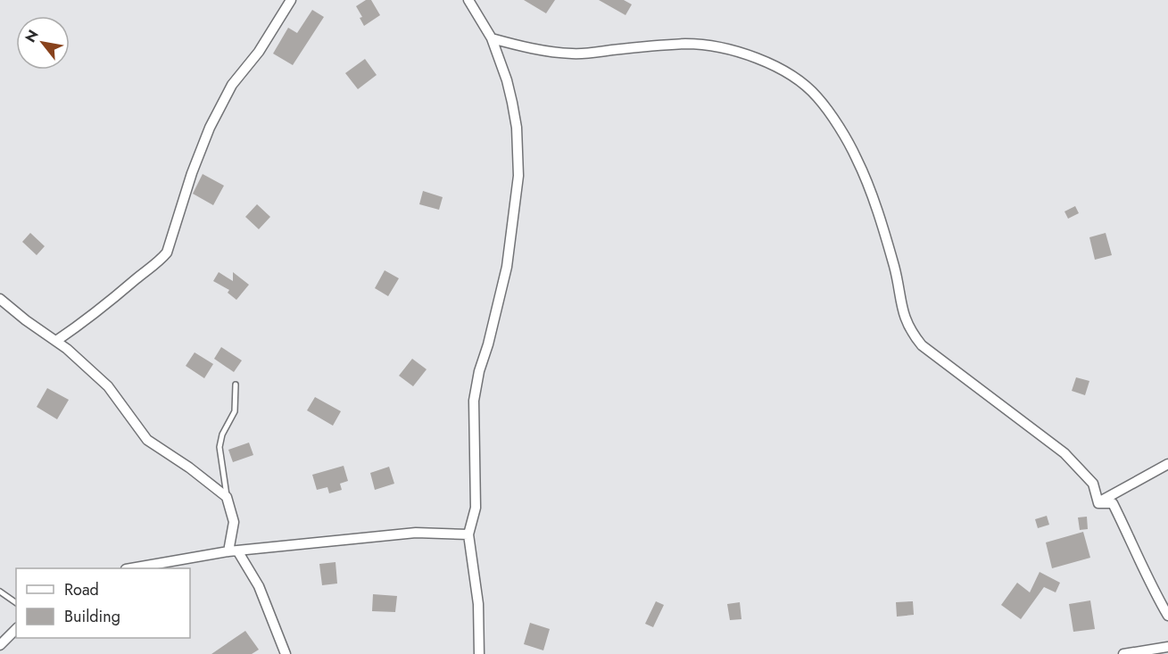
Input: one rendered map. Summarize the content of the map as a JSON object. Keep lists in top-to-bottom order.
{
  "legend": ["Road", "Building"],
  "north": "top left"
}
